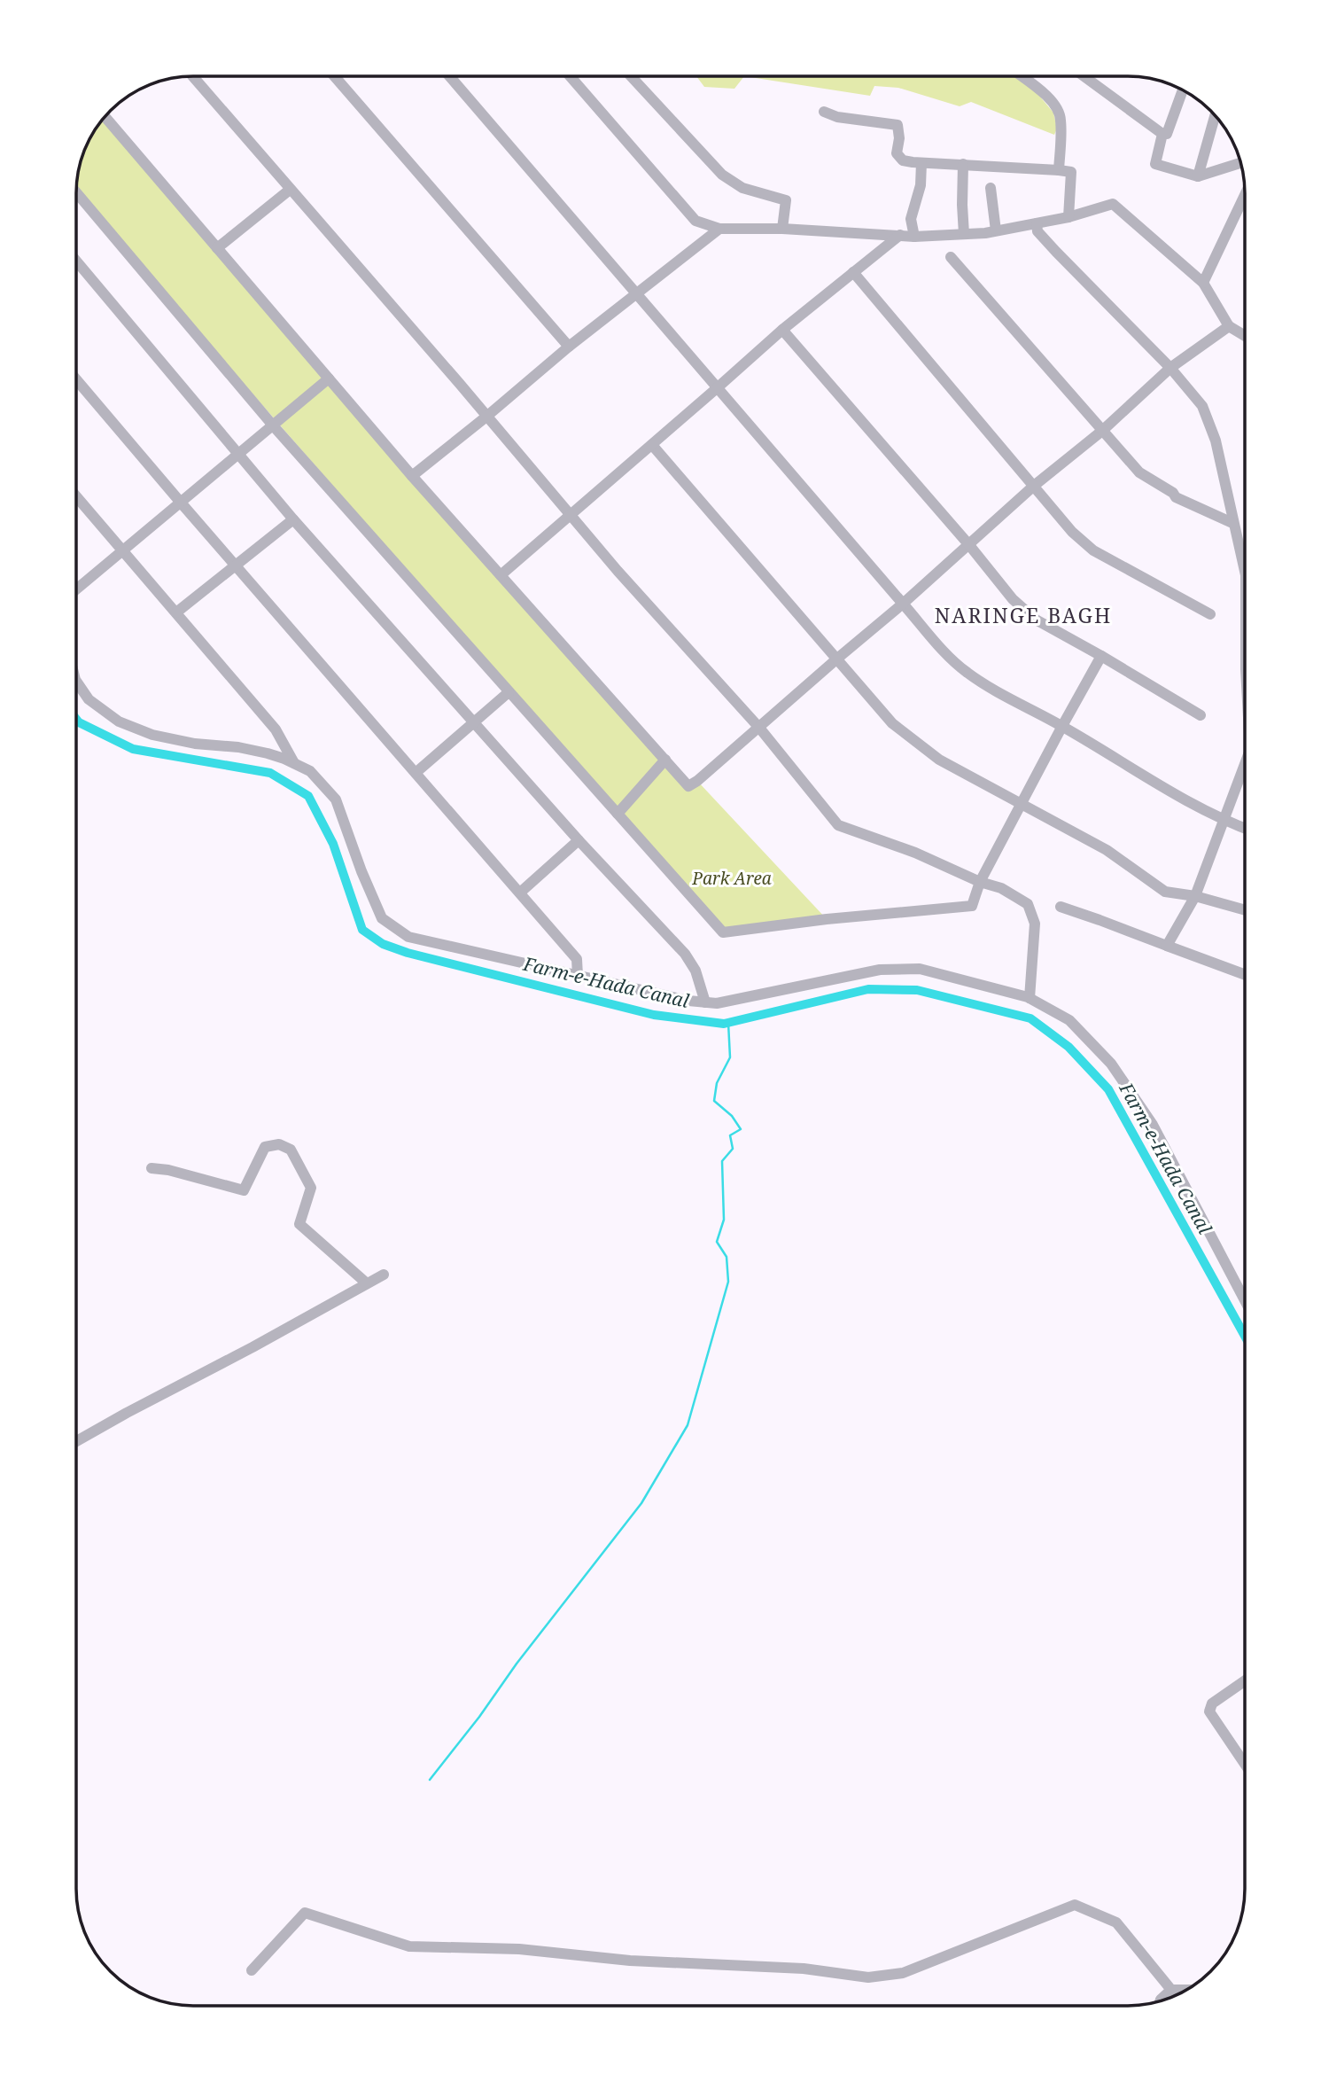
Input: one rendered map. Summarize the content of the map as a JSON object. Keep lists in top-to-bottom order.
{
  "districts": ["NARINGE BAGH"],
  "water": ["Farm-e-Hada Canal"],
  "parks": ["Park Area"]
}
